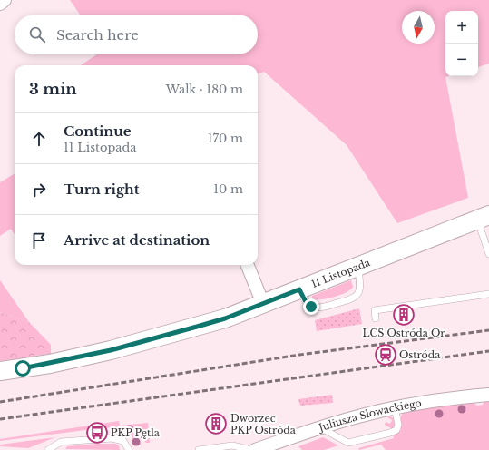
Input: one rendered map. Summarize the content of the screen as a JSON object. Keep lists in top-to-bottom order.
{
  "streets": {
    "main road": ["11 Listopada"],
    "street": ["Juliusza Słowackiego"]
  },
  "places": {
    "building": ["LCS Ostróda Or", "Dworzec PKP Ostróda"],
    "station": ["Ostróda"],
    "bus stop": ["PKP Pętla"]
  },
  "north": "bottom",
  "page": {
    "map_buttons": ["+", "−"],
    "search": "Search here",
    "heading": ["3 min", "Walk · 180 m"],
    "list": [
      ["Continue", "11 Listopada", "170 m"],
      ["Turn right", "10 m"],
      "Arrive at destination"
    ]
  }
}
